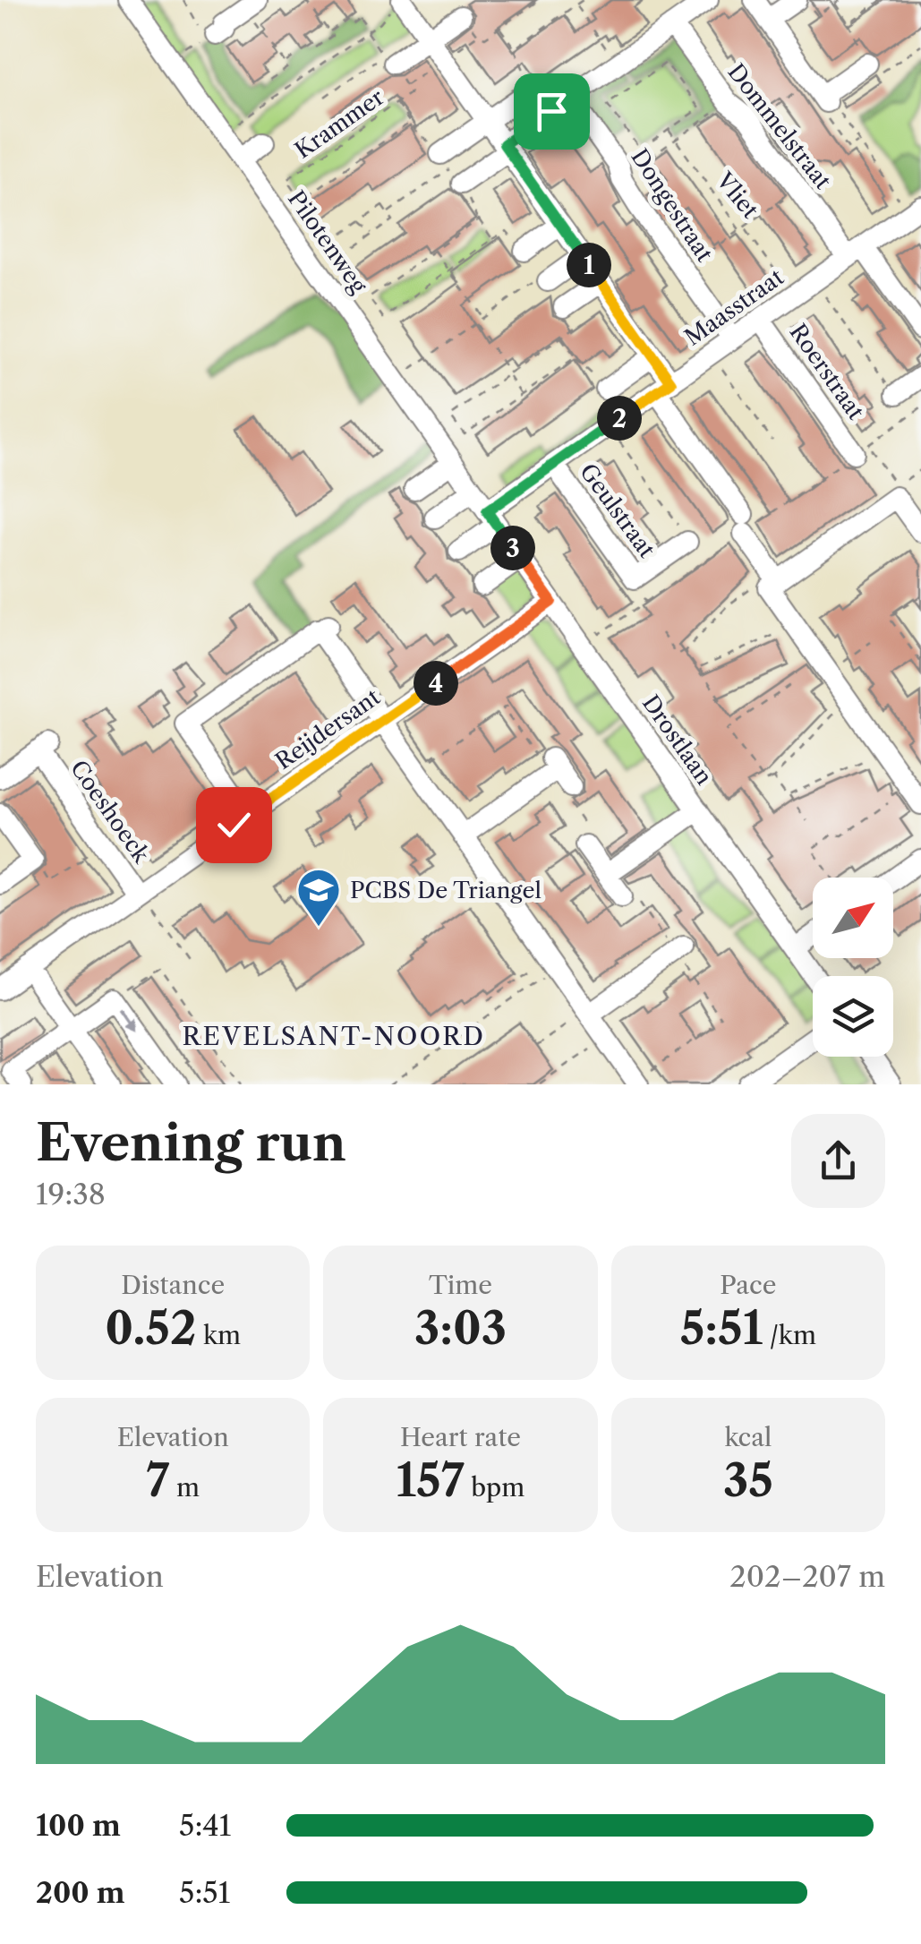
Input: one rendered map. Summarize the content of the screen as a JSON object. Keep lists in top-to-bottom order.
{
  "streets": {
    "street": [
      "Dommelstraat",
      "Dongestraat",
      "Pilotenweg",
      "Maasstraat",
      "Roerstraat",
      "Geulstraat",
      "Reijdersant",
      "Drostlaan",
      "Coeshoeck"
    ],
    "path": ["Krammer", "Vliet"]
  },
  "crossings": [
    ["Dommelstraat", "Maasstraat"],
    ["Dongestraat", "Maasstraat"],
    ["Pilotenweg", "Maasstraat"],
    ["Pilotenweg", "Drostlaan"],
    ["Maasstraat", "Roerstraat"],
    ["Maasstraat", "Geulstraat"],
    ["Maasstraat", "Drostlaan"],
    ["Reijdersant", "Drostlaan"],
    ["Reijdersant", "Coeshoeck"]
  ],
  "districts": ["REVELSANT-NOORD"],
  "places": {
    "school or university": ["PCBS De Triangel"]
  },
  "north": "top right",
  "page": {
    "pins": [
      "1",
      "2",
      "3",
      "4"
    ],
    "heading": ["Evening run", "19:38"],
    "stats": [
      ["Distance", "0.52 km"],
      ["Time", "3:03"],
      ["Pace", "5:51 /km"],
      ["Elevation", "7 m"],
      ["Heart rate", "157 bpm"],
      ["kcal", "35"]
    ],
    "chart": ["Elevation", "202–207 m"],
    "list": [
      {
        "name": "100 m",
        "note": "5:41"
      },
      {
        "name": "200 m",
        "note": "5:51"
      }
    ]
  }
}
